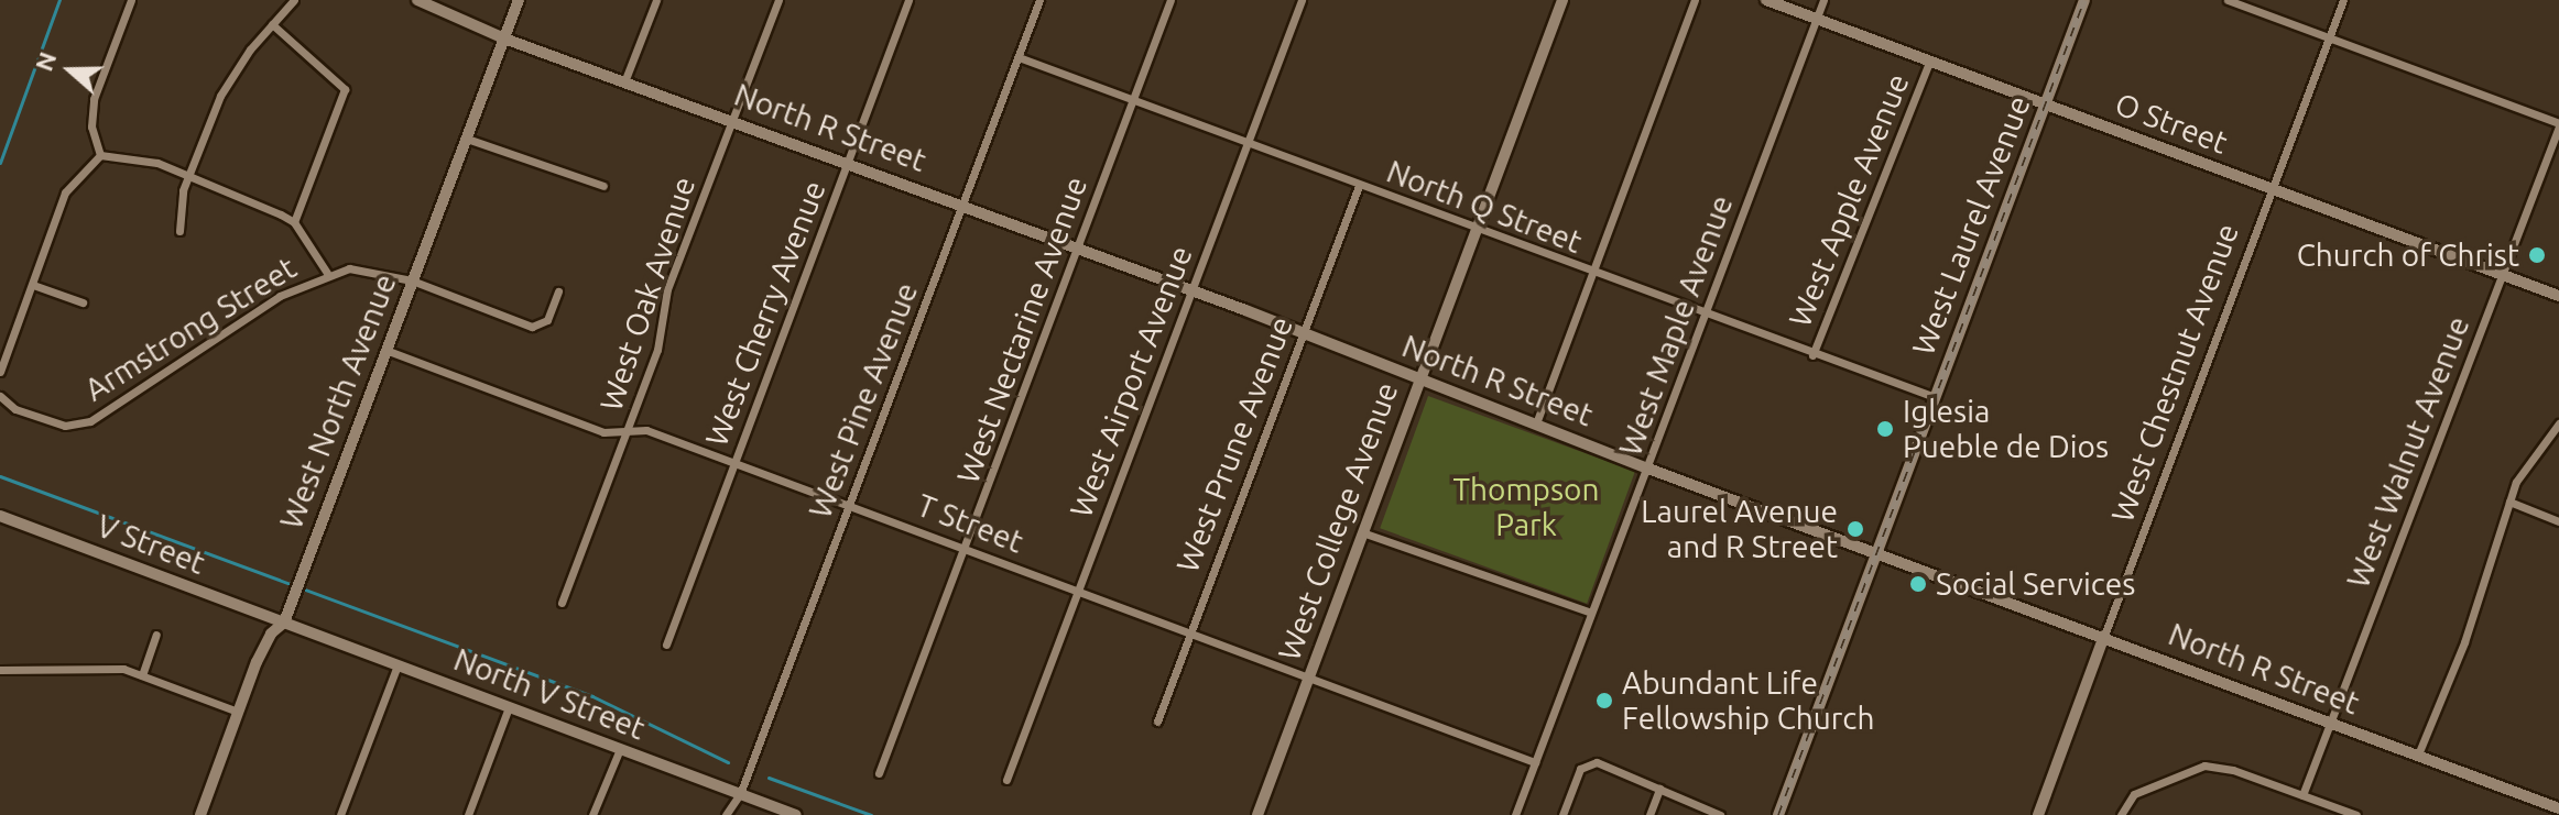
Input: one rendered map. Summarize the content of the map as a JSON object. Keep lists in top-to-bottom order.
{
  "streets": {
    "street": [
      "O Street",
      "North R Street",
      "West Apple Avenue",
      "North Q Street",
      "West Laurel Avenue",
      "West Oak Avenue",
      "West Cherry Avenue",
      "West Maple Avenue",
      "Armstrong Street",
      "West Nectarine Avenue",
      "West Chestnut Avenue",
      "West Airport Avenue",
      "West Pine Avenue",
      "West North Avenue",
      "West Prune Avenue",
      "West Walnut Avenue",
      "West College Avenue",
      "T Street",
      "V Street",
      "North V Street"
    ]
  },
  "crossings": [
    ["O Street", "West Apple Avenue"],
    ["O Street", "West Laurel Avenue"],
    ["O Street", "West Maple Avenue"],
    ["O Street", "West Chestnut Avenue"],
    ["O Street", "West Walnut Avenue"],
    ["North R Street", "West Laurel Avenue"],
    ["North R Street", "West Oak Avenue"],
    ["North R Street", "West Cherry Avenue"],
    ["North R Street", "West Maple Avenue"],
    ["North R Street", "West Nectarine Avenue"],
    ["North R Street", "West Chestnut Avenue"],
    ["North R Street", "West Airport Avenue"],
    ["North R Street", "West Pine Avenue"],
    ["North R Street", "West North Avenue"],
    ["North R Street", "West Prune Avenue"],
    ["North R Street", "West Walnut Avenue"],
    ["North R Street", "West College Avenue"],
    ["West Apple Avenue", "North Q Street"],
    ["North Q Street", "West Laurel Avenue"],
    ["North Q Street", "West Maple Avenue"],
    ["North Q Street", "West Nectarine Avenue"],
    ["North Q Street", "West Airport Avenue"],
    ["North Q Street", "West Pine Avenue"],
    ["North Q Street", "West Prune Avenue"],
    ["North Q Street", "West College Avenue"],
    ["West Oak Avenue", "T Street"],
    ["West Cherry Avenue", "T Street"],
    ["West Maple Avenue", "T Street"],
    ["Armstrong Street", "West North Avenue"],
    ["West Nectarine Avenue", "T Street"],
    ["West Airport Avenue", "T Street"],
    ["West Pine Avenue", "T Street"],
    ["West Pine Avenue", "North V Street"],
    ["West North Avenue", "T Street"],
    ["West North Avenue", "V Street"],
    ["West North Avenue", "North V Street"],
    ["West Prune Avenue", "T Street"],
    ["West College Avenue", "T Street"],
    ["V Street", "North V Street"]
  ],
  "parks": ["Thompson Park"],
  "places": [
    "Church of Christ",
    "Iglesia Pueble de Dios",
    "Laurel Avenue and R Street",
    "Social Services",
    "Abundant Life Fellowship Church"
  ],
  "north": "left"
}
